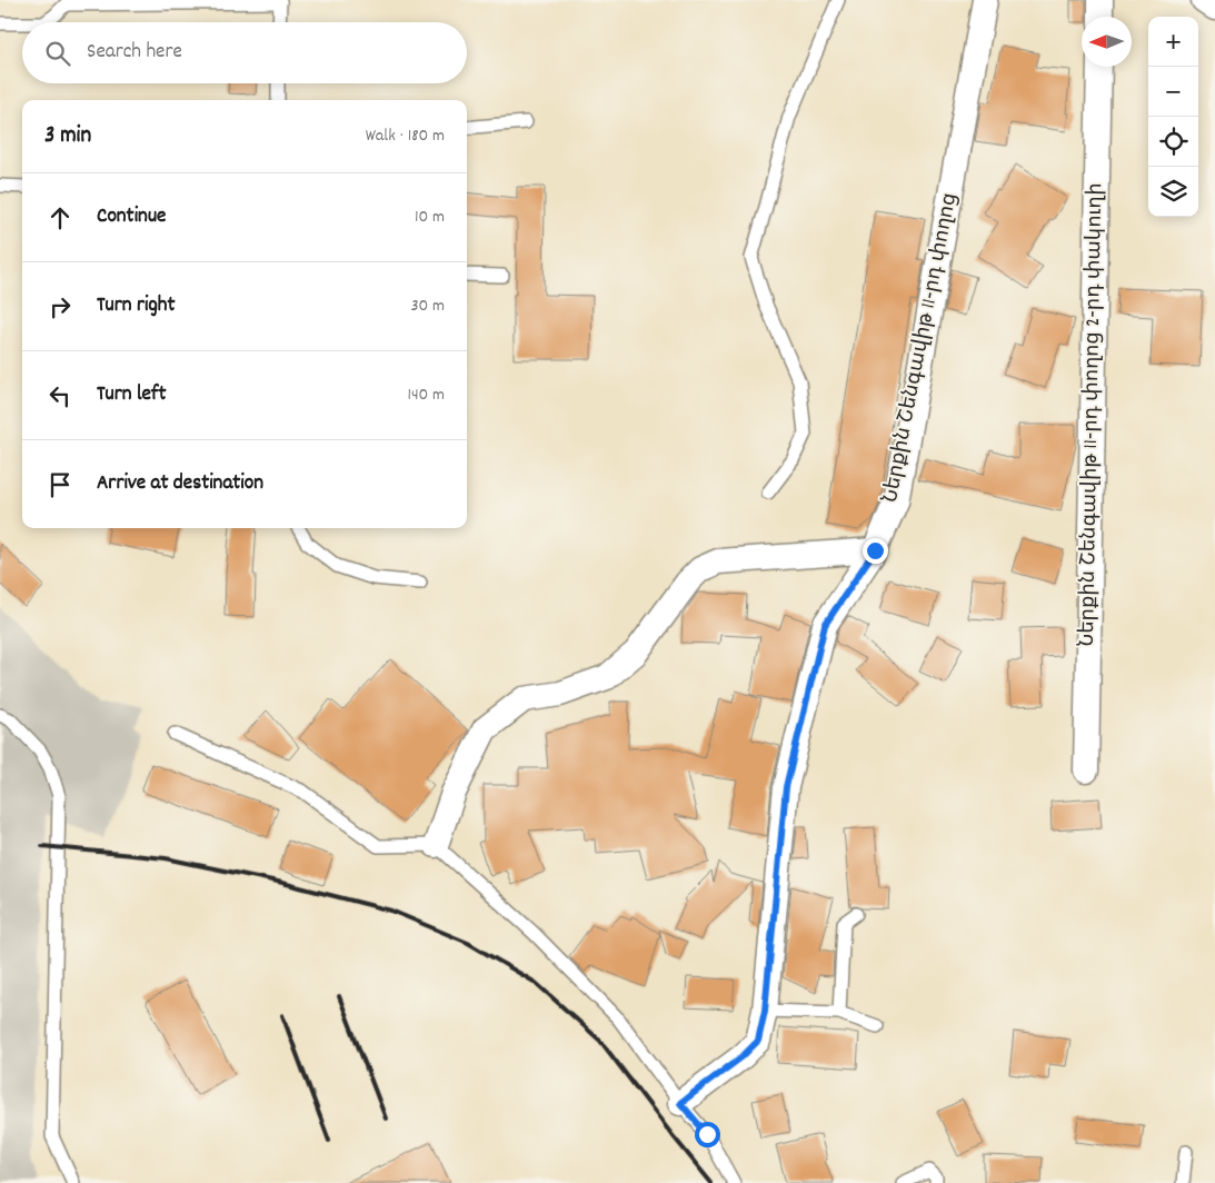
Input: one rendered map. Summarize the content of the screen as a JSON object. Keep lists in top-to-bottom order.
{
  "streets": {
    "street": ["Ներքին Շենգավիթ 11-րդ փողոց", "Ներքին Շենգավիթ 11-րդ փողոց 2-րդ փակուղի"]
  },
  "north": "left",
  "page": {
    "map_buttons": ["+", "−"],
    "search": "Search here",
    "heading": ["3 min", "Walk · 180 m"],
    "list": [
      ["Continue", "10 m"],
      ["Turn right", "30 m"],
      ["Turn left", "140 m"],
      "Arrive at destination"
    ]
  }
}
